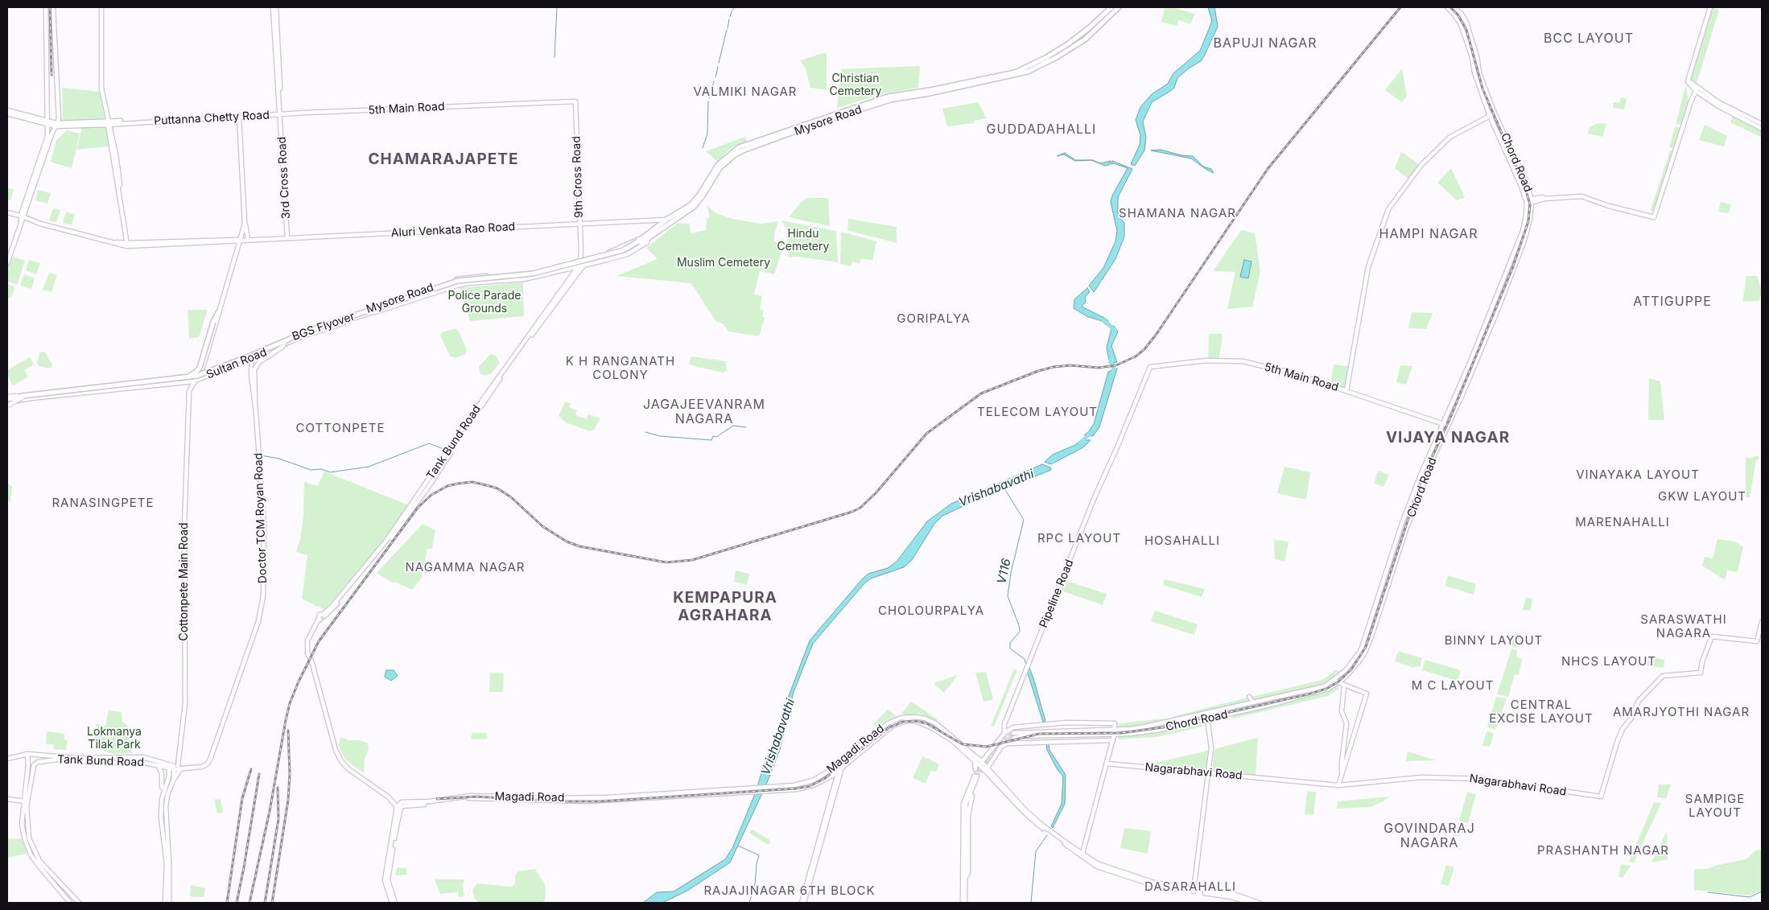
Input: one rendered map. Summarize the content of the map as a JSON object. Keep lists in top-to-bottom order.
{
  "streets": {
    "highway": ["Mysore Road", "BGS Flyover"],
    "main road": [
      "5th Main Road",
      "Puttanna Chetty Road",
      "Chord Road",
      "9th Cross Road",
      "3rd Cross Road",
      "Aluri Venkata Rao Road",
      "Sultan Road",
      "Tank Bund Road",
      "Doctor TCM Royan Road",
      "Cottonpete Main Road",
      "Pipeline Road",
      "Magadi Road",
      "Nagarabhavi Road"
    ]
  },
  "crossings": [
    ["5th Main Road", "Puttanna Chetty Road"],
    ["5th Main Road", "Chord Road"],
    ["5th Main Road", "9th Cross Road"],
    ["5th Main Road", "3rd Cross Road"],
    ["5th Main Road", "Pipeline Road"],
    ["Puttanna Chetty Road", "3rd Cross Road"],
    ["Mysore Road", "9th Cross Road"],
    ["Mysore Road", "Aluri Venkata Rao Road"],
    ["Mysore Road", "Sultan Road"],
    ["Mysore Road", "Tank Bund Road"],
    ["Mysore Road", "Doctor TCM Royan Road"],
    ["9th Cross Road", "Aluri Venkata Rao Road"],
    ["9th Cross Road", "Tank Bund Road"],
    ["3rd Cross Road", "Aluri Venkata Rao Road"],
    ["Aluri Venkata Rao Road", "Cottonpete Main Road"],
    ["BGS Flyover", "Doctor TCM Royan Road"],
    ["BGS Flyover", "Cottonpete Main Road"],
    ["Sultan Road", "Doctor TCM Royan Road"],
    ["Sultan Road", "Cottonpete Main Road"],
    ["Tank Bund Road", "Doctor TCM Royan Road"],
    ["Tank Bund Road", "Cottonpete Main Road"],
    ["Doctor TCM Royan Road", "Cottonpete Main Road"]
  ],
  "districts": [
    "BCC LAYOUT",
    "BAPUJI NAGAR",
    "VALMIKI NAGAR",
    "GUDDADAHALLI",
    "CHAMARAJAPETE",
    "SHAMANA NAGAR",
    "HAMPI NAGAR",
    "ATTIGUPPE",
    "GORIPALYA",
    "K H RANGANATH COLONY",
    "JAGAJEEVANRAM NAGARA",
    "TELECOM LAYOUT",
    "COTTONPETE",
    "VIJAYA NAGAR",
    "VINAYAKA LAYOUT",
    "GKW LAYOUT",
    "RANASINGPETE",
    "MARENAHALLI",
    "RPC LAYOUT",
    "HOSAHALLI",
    "NAGAMMA NAGAR",
    "KEMPAPURA AGRAHARA",
    "CHOLOURPALYA",
    "SARASWATHI NAGARA",
    "BINNY LAYOUT",
    "NHCS LAYOUT",
    "M C LAYOUT",
    "CENTRAL EXCISE LAYOUT",
    "AMARJYOTHI NAGAR",
    "SAMPIGE LAYOUT",
    "GOVINDARAJ NAGARA",
    "PRASHANTH NAGAR",
    "DASARAHALLI",
    "RAJAJINAGAR 6TH BLOCK"
  ],
  "water": ["Vrishabavathi", "V116"],
  "parks": [
    "Christian Cemetery",
    "Hindu Cemetery",
    "Muslim Cemetery",
    "Police Parade Grounds",
    "Lokmanya Tilak Park"
  ]
}
